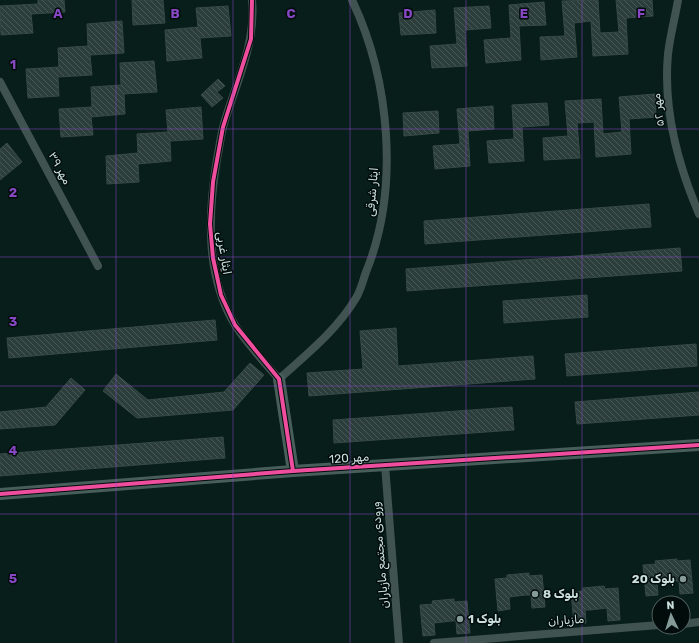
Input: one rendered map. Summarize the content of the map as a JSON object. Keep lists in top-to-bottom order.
{
  "streets": {
    "street": [
      "مهر ۵۲",
      "مهر ۳۹",
      "ایثار شرقی",
      "ایثار غربی",
      "مهر 120",
      "ورودی مجتمع مازیاران",
      "مازیاران"
    ]
  },
  "crossings": [
    ["ایثار شرقی", "ایثار غربی"],
    ["مهر 120", "ورودی مجتمع مازیاران"]
  ],
  "places": ["بلوک 20", "بلوک 8", "بلوک 1"],
  "north": "top",
  "grid": {
    "columns": [
      "A",
      "B",
      "C",
      "D",
      "E",
      "F"
    ],
    "rows": [
      "1",
      "2",
      "3",
      "4",
      "5"
    ]
  }
}
